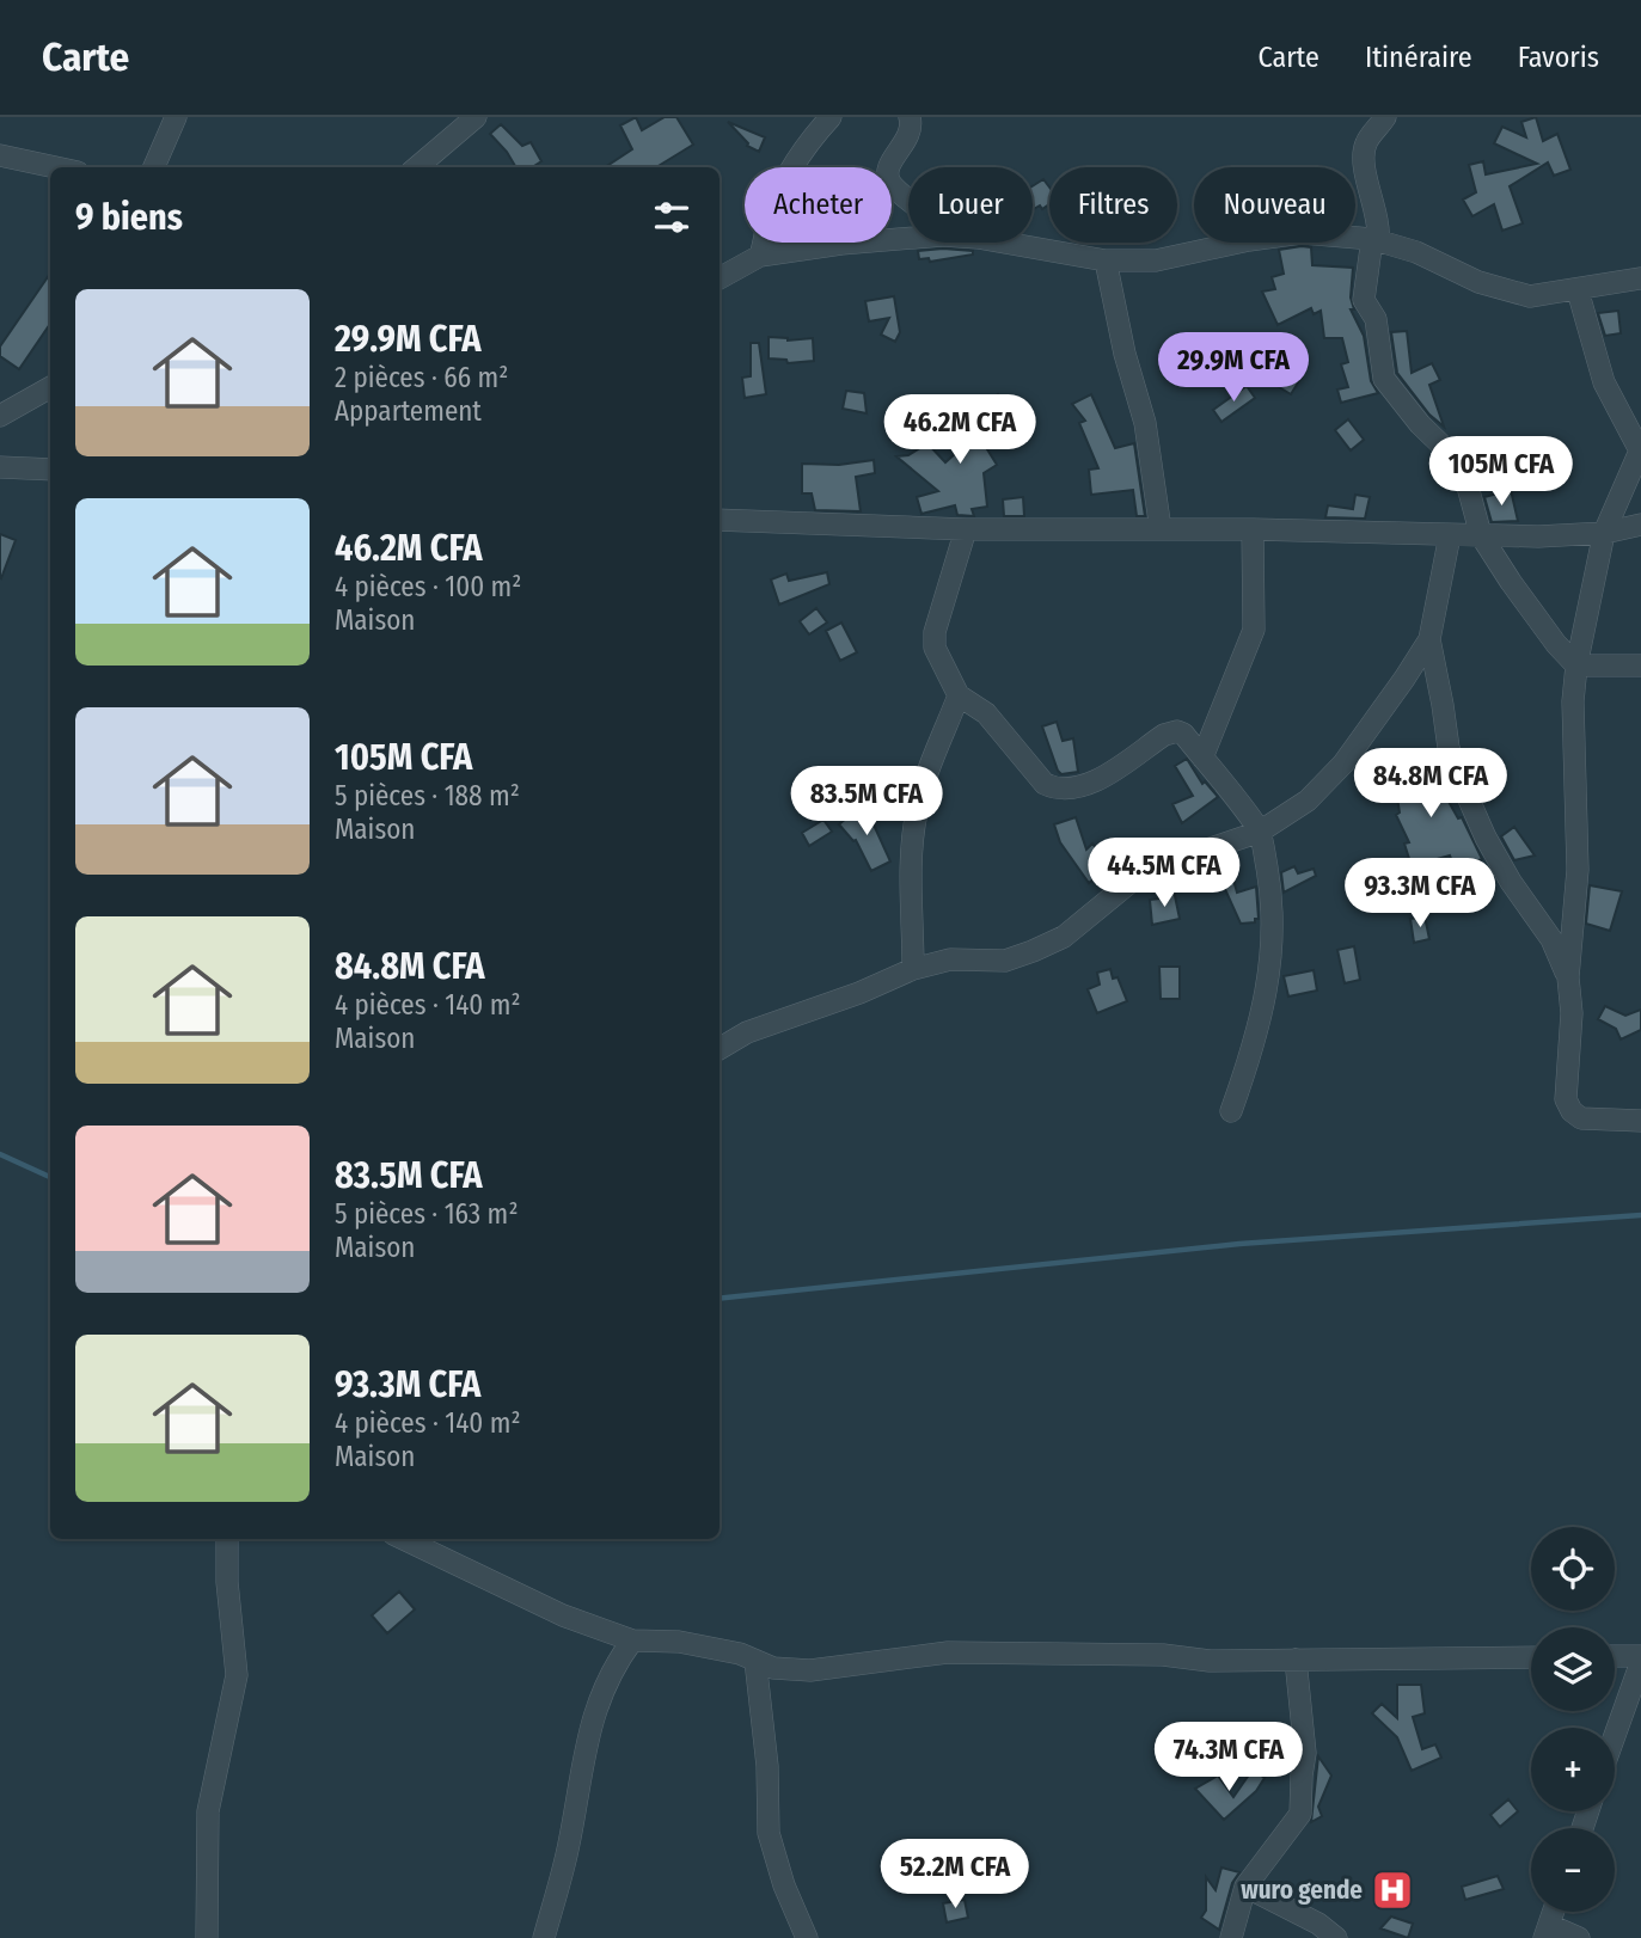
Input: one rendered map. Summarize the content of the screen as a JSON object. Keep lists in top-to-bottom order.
{
  "places": {
    "hospital": ["wuro gende"]
  },
  "page": {
    "header": "Carte",
    "nav": ["Carte", "Itinéraire", "Favoris"],
    "chip": [
      "Acheter",
      "Louer",
      "Filtres",
      "Nouveau"
    ],
    "heading": "9 biens",
    "list": [
      {
        "name": "29.9M CFA",
        "note": "2 pièces · 66 m² · Appartement"
      },
      {
        "name": "46.2M CFA",
        "note": "4 pièces · 100 m² · Maison"
      },
      {
        "name": "105M CFA",
        "note": "5 pièces · 188 m² · Maison"
      },
      {
        "name": "84.8M CFA",
        "note": "4 pièces · 140 m² · Maison"
      },
      {
        "name": "83.5M CFA",
        "note": "5 pièces · 163 m² · Maison"
      },
      {
        "name": "93.3M CFA",
        "note": "4 pièces · 140 m² · Maison"
      }
    ],
    "price": [
      "29.9M CFA",
      "46.2M CFA",
      "105M CFA",
      "84.8M CFA",
      "83.5M CFA",
      "44.5M CFA",
      "93.3M CFA",
      "74.3M CFA",
      "52.2M CFA"
    ],
    "map_buttons": ["+", "−"]
  }
}
